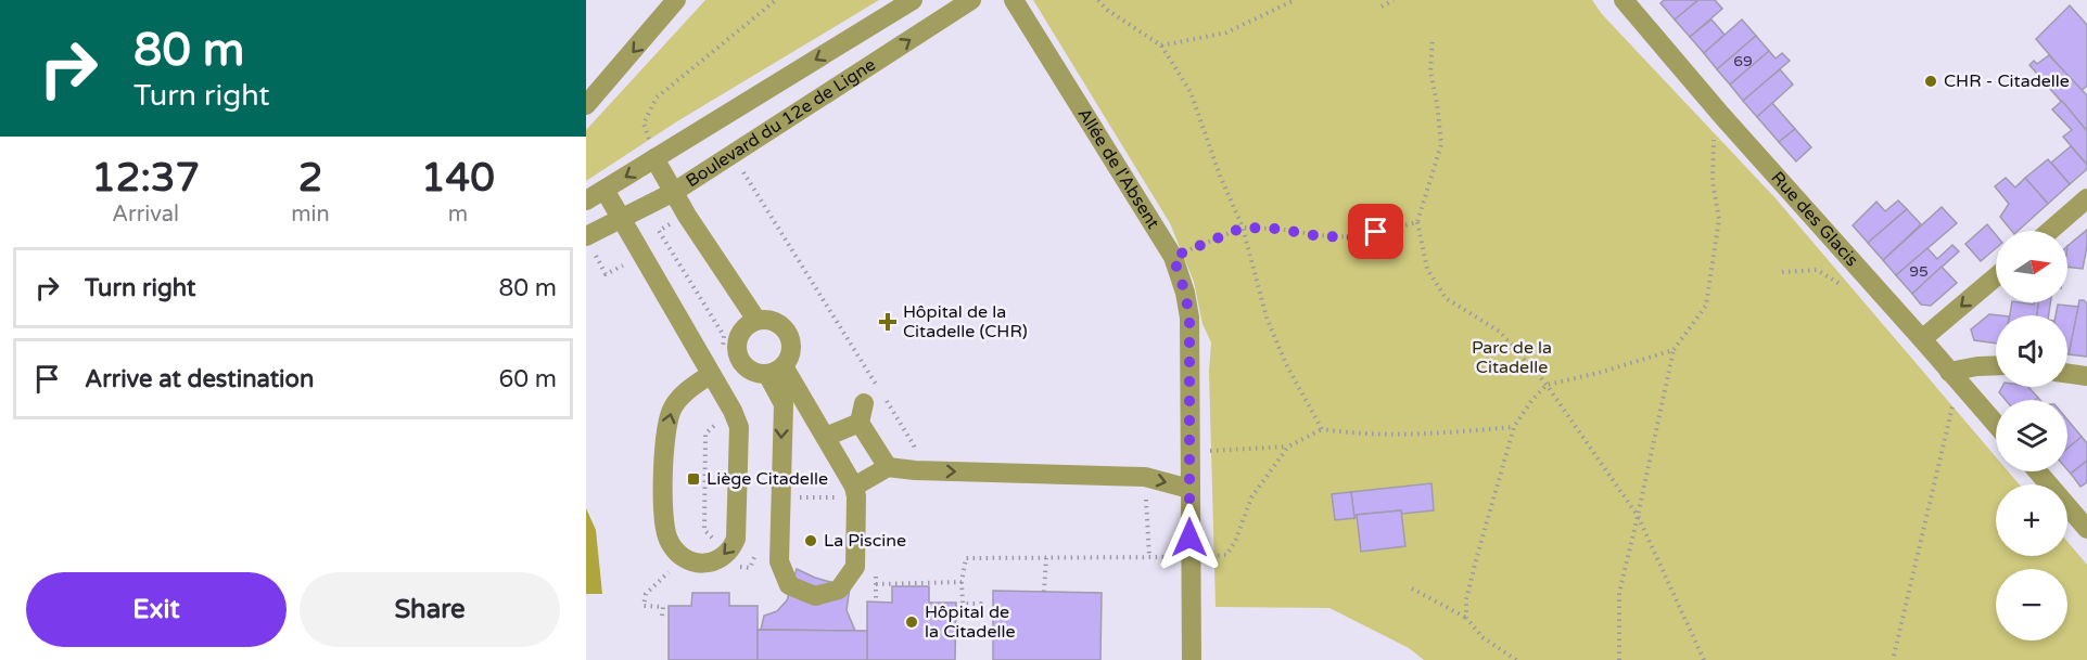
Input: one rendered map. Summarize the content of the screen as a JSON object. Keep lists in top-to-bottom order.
{
  "streets": {
    "street": ["Boulevard du 12e de Ligne", "Allée de l'Absent", "Rue des Glacis"]
  },
  "parks": ["Parc de la Citadelle"],
  "places": {
    "other": ["CHR - Citadelle", "La Piscine", "Hôpital de la Citadelle"],
    "health": ["Hôpital de la Citadelle (CHR)"],
    "transit": ["Liège Citadelle"]
  },
  "house_numbers": ["69", "95"],
  "north": "right",
  "page": {
    "turn": ["80 m", "Turn right"],
    "eta": [
      "12:37",
      "Arrival",
      "2",
      "min",
      "140",
      "m"
    ],
    "map_buttons": ["+", "−"],
    "list": [
      {
        "name": "Turn right",
        "value": "80 m"
      },
      {
        "name": "Arrive at destination",
        "value": "60 m"
      }
    ],
    "buttons": ["Exit", "Share"]
  }
}
